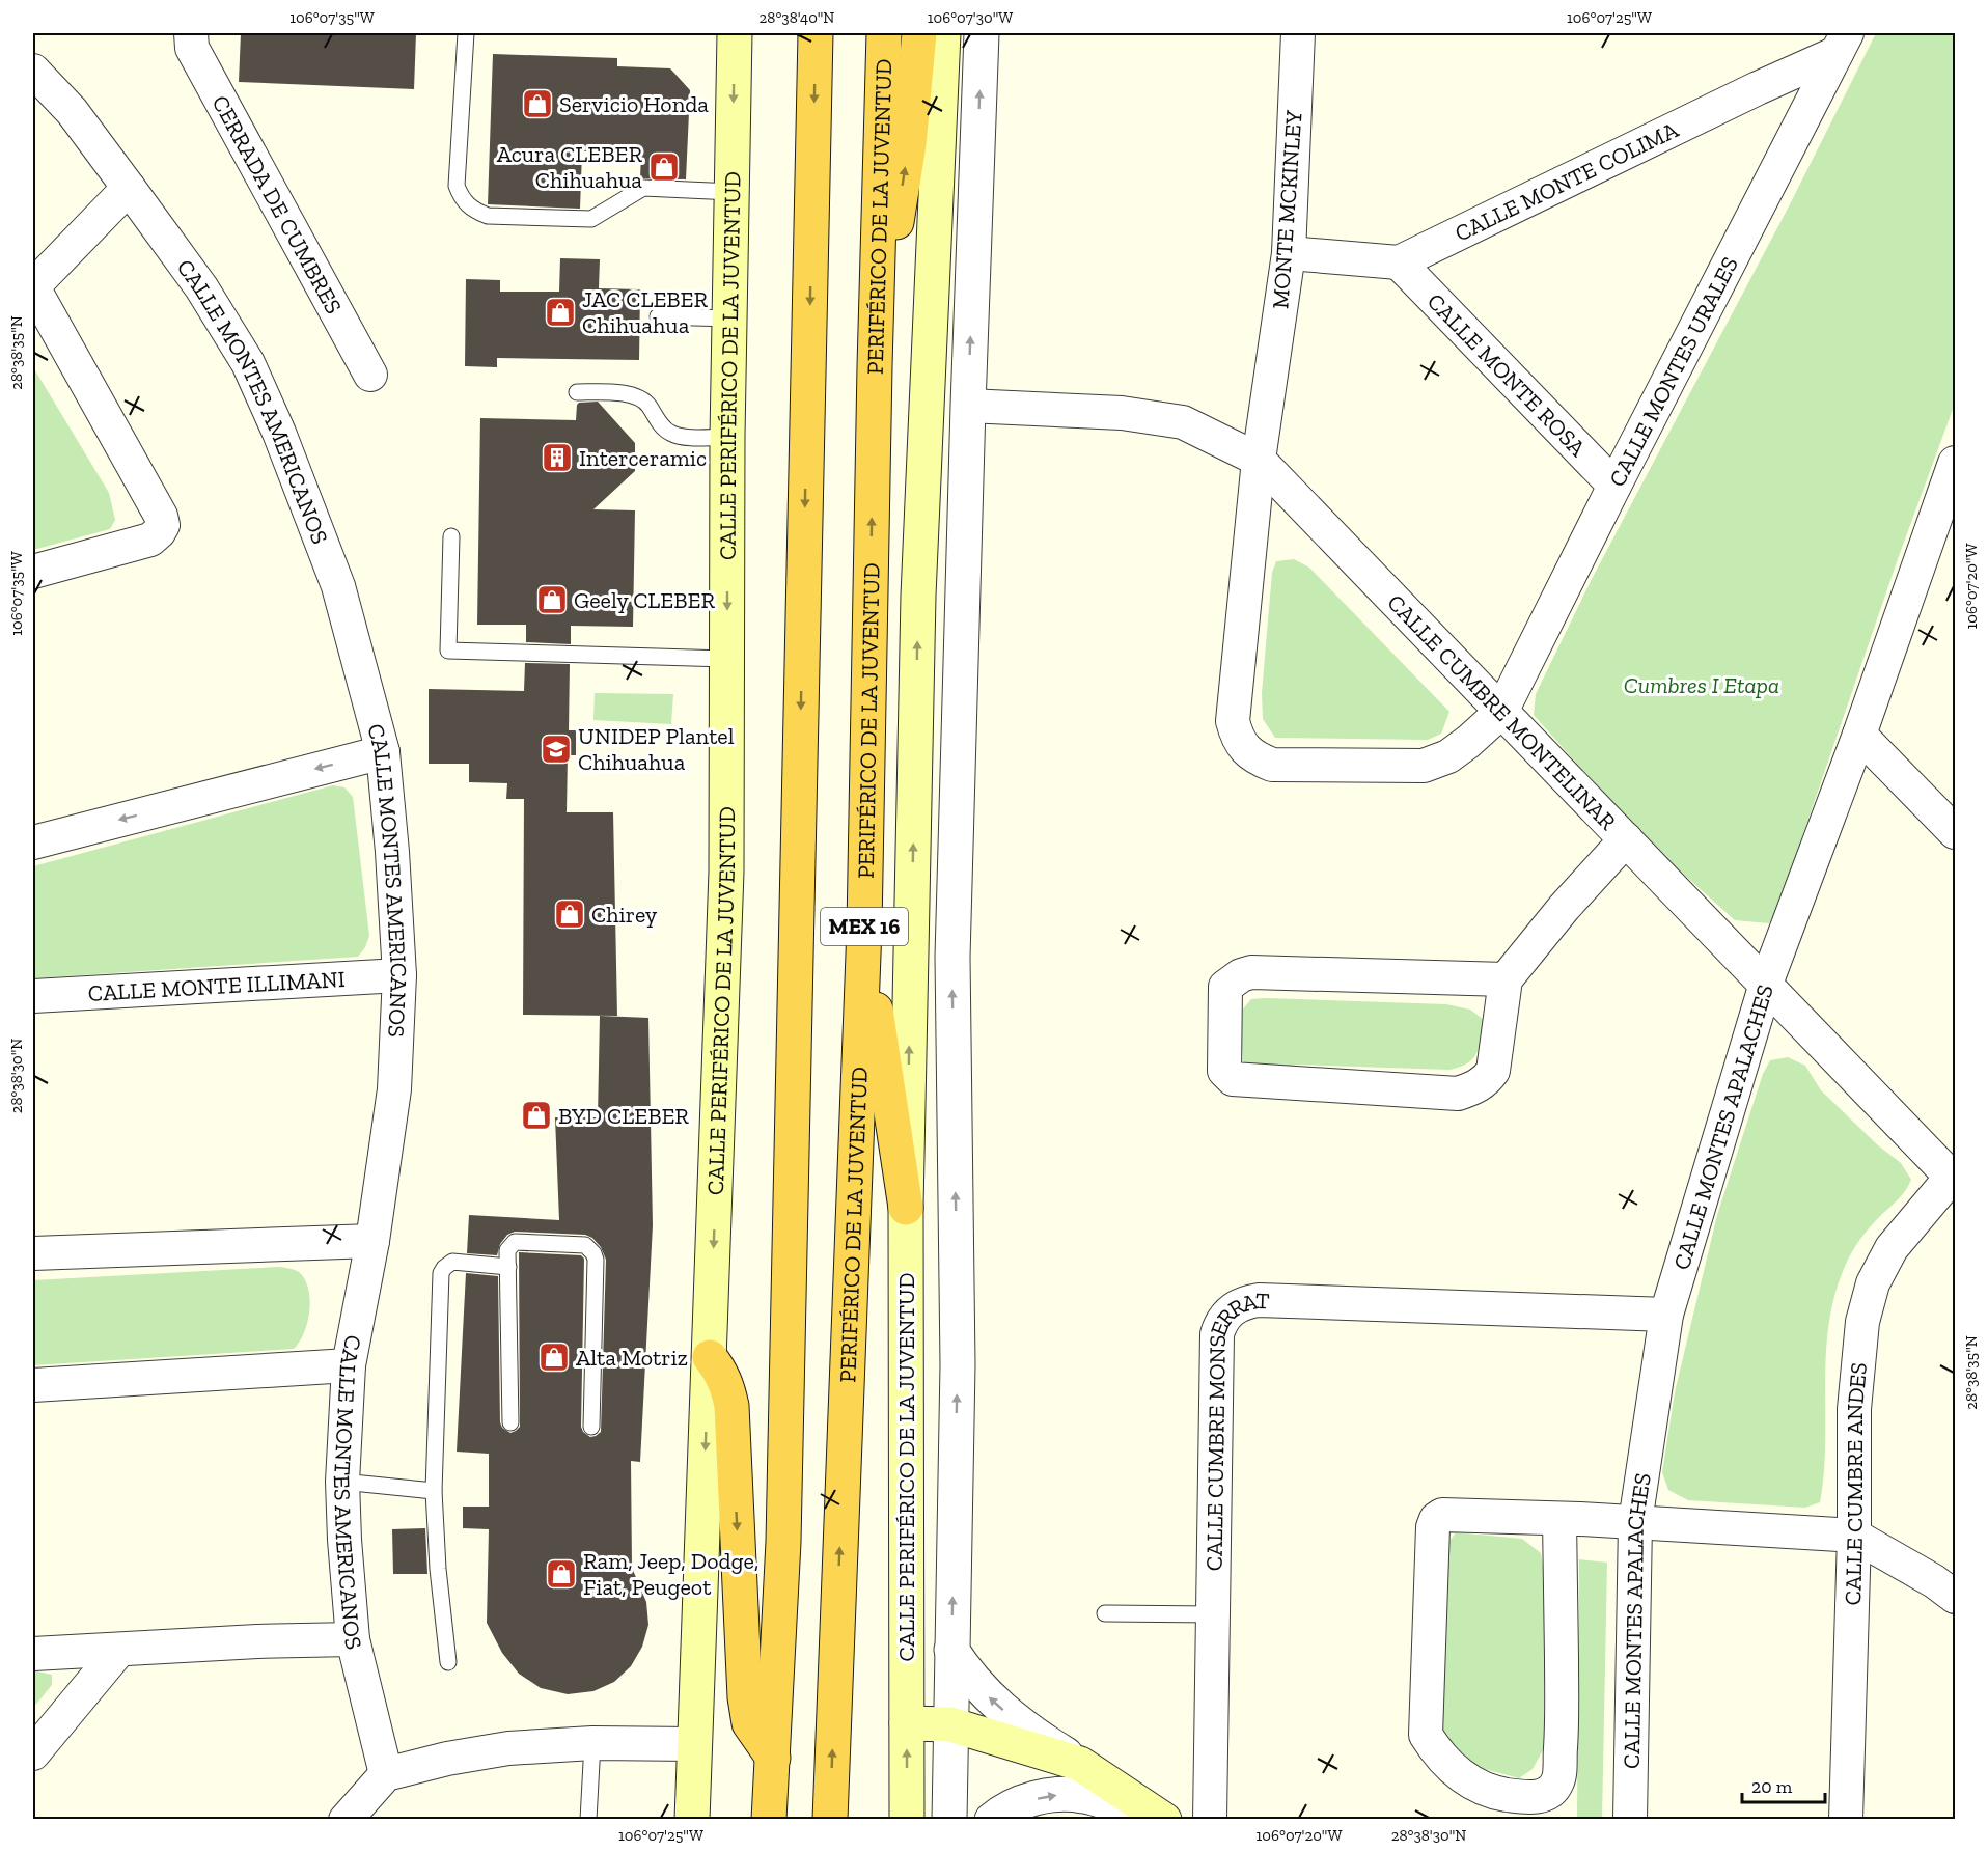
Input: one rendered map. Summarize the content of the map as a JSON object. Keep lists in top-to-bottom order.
{
  "streets": {
    "highway": ["PERIFÉRICO DE LA JUVENTUD", "MEX 16"],
    "main road": ["CALLE PERIFÉRICO DE LA JUVENTUD"],
    "street": [
      "CALLE MONTE COLIMA",
      "CERRADA DE CUMBRES",
      "MONTE MCKINLEY",
      "CALLE MONTES URALES",
      "CALLE MONTE ROSA",
      "CALLE MONTES AMERICANOS",
      "CALLE CUMBRE MONTELINAR",
      "CALLE MONTE ILLIMANI",
      "CALLE MONTES APALACHES",
      "CALLE CUMBRE MONSERRAT",
      "CALLE CUMBRE ANDES"
    ]
  },
  "crossings": [
    ["CALLE MONTE COLIMA", "CALLE MONTES URALES"],
    ["CALLE MONTE COLIMA", "CALLE MONTE ROSA"],
    ["MONTE MCKINLEY", "CALLE MONTES URALES"],
    ["MONTE MCKINLEY", "CALLE CUMBRE MONTELINAR"],
    ["CALLE MONTES URALES", "CALLE MONTE ROSA"],
    ["CALLE MONTES URALES", "CALLE CUMBRE MONTELINAR"],
    ["CALLE MONTES AMERICANOS", "CALLE MONTE ILLIMANI"],
    ["CALLE CUMBRE MONTELINAR", "CALLE MONTES APALACHES"],
    ["CALLE CUMBRE MONTELINAR", "CALLE CUMBRE ANDES"],
    ["CALLE MONTES APALACHES", "CALLE CUMBRE MONSERRAT"]
  ],
  "parks": ["Cumbres I Etapa"],
  "places": {
    "shop": [
      "Servicio Honda",
      "Acura CLEBER Chihuahua",
      "JAC CLEBER Chihuahua",
      "Geely CLEBER",
      "Chirey",
      "BYD CLEBER",
      "Alta Motriz",
      "Ram, Jeep, Dodge, Fiat, Peugeot"
    ],
    "building": ["Interceramic"],
    "school or university": ["UNIDEP Plantel Chihuahua"]
  },
  "scale_bar": "20 m",
  "coordinates": [
    "106°07'35\"W",
    "28°38'40\"N",
    "106°07'30\"W",
    "106°07'25\"W",
    "28°38'35\"N",
    "106°07'20\"W",
    "28°38'30\"N"
  ]
}
